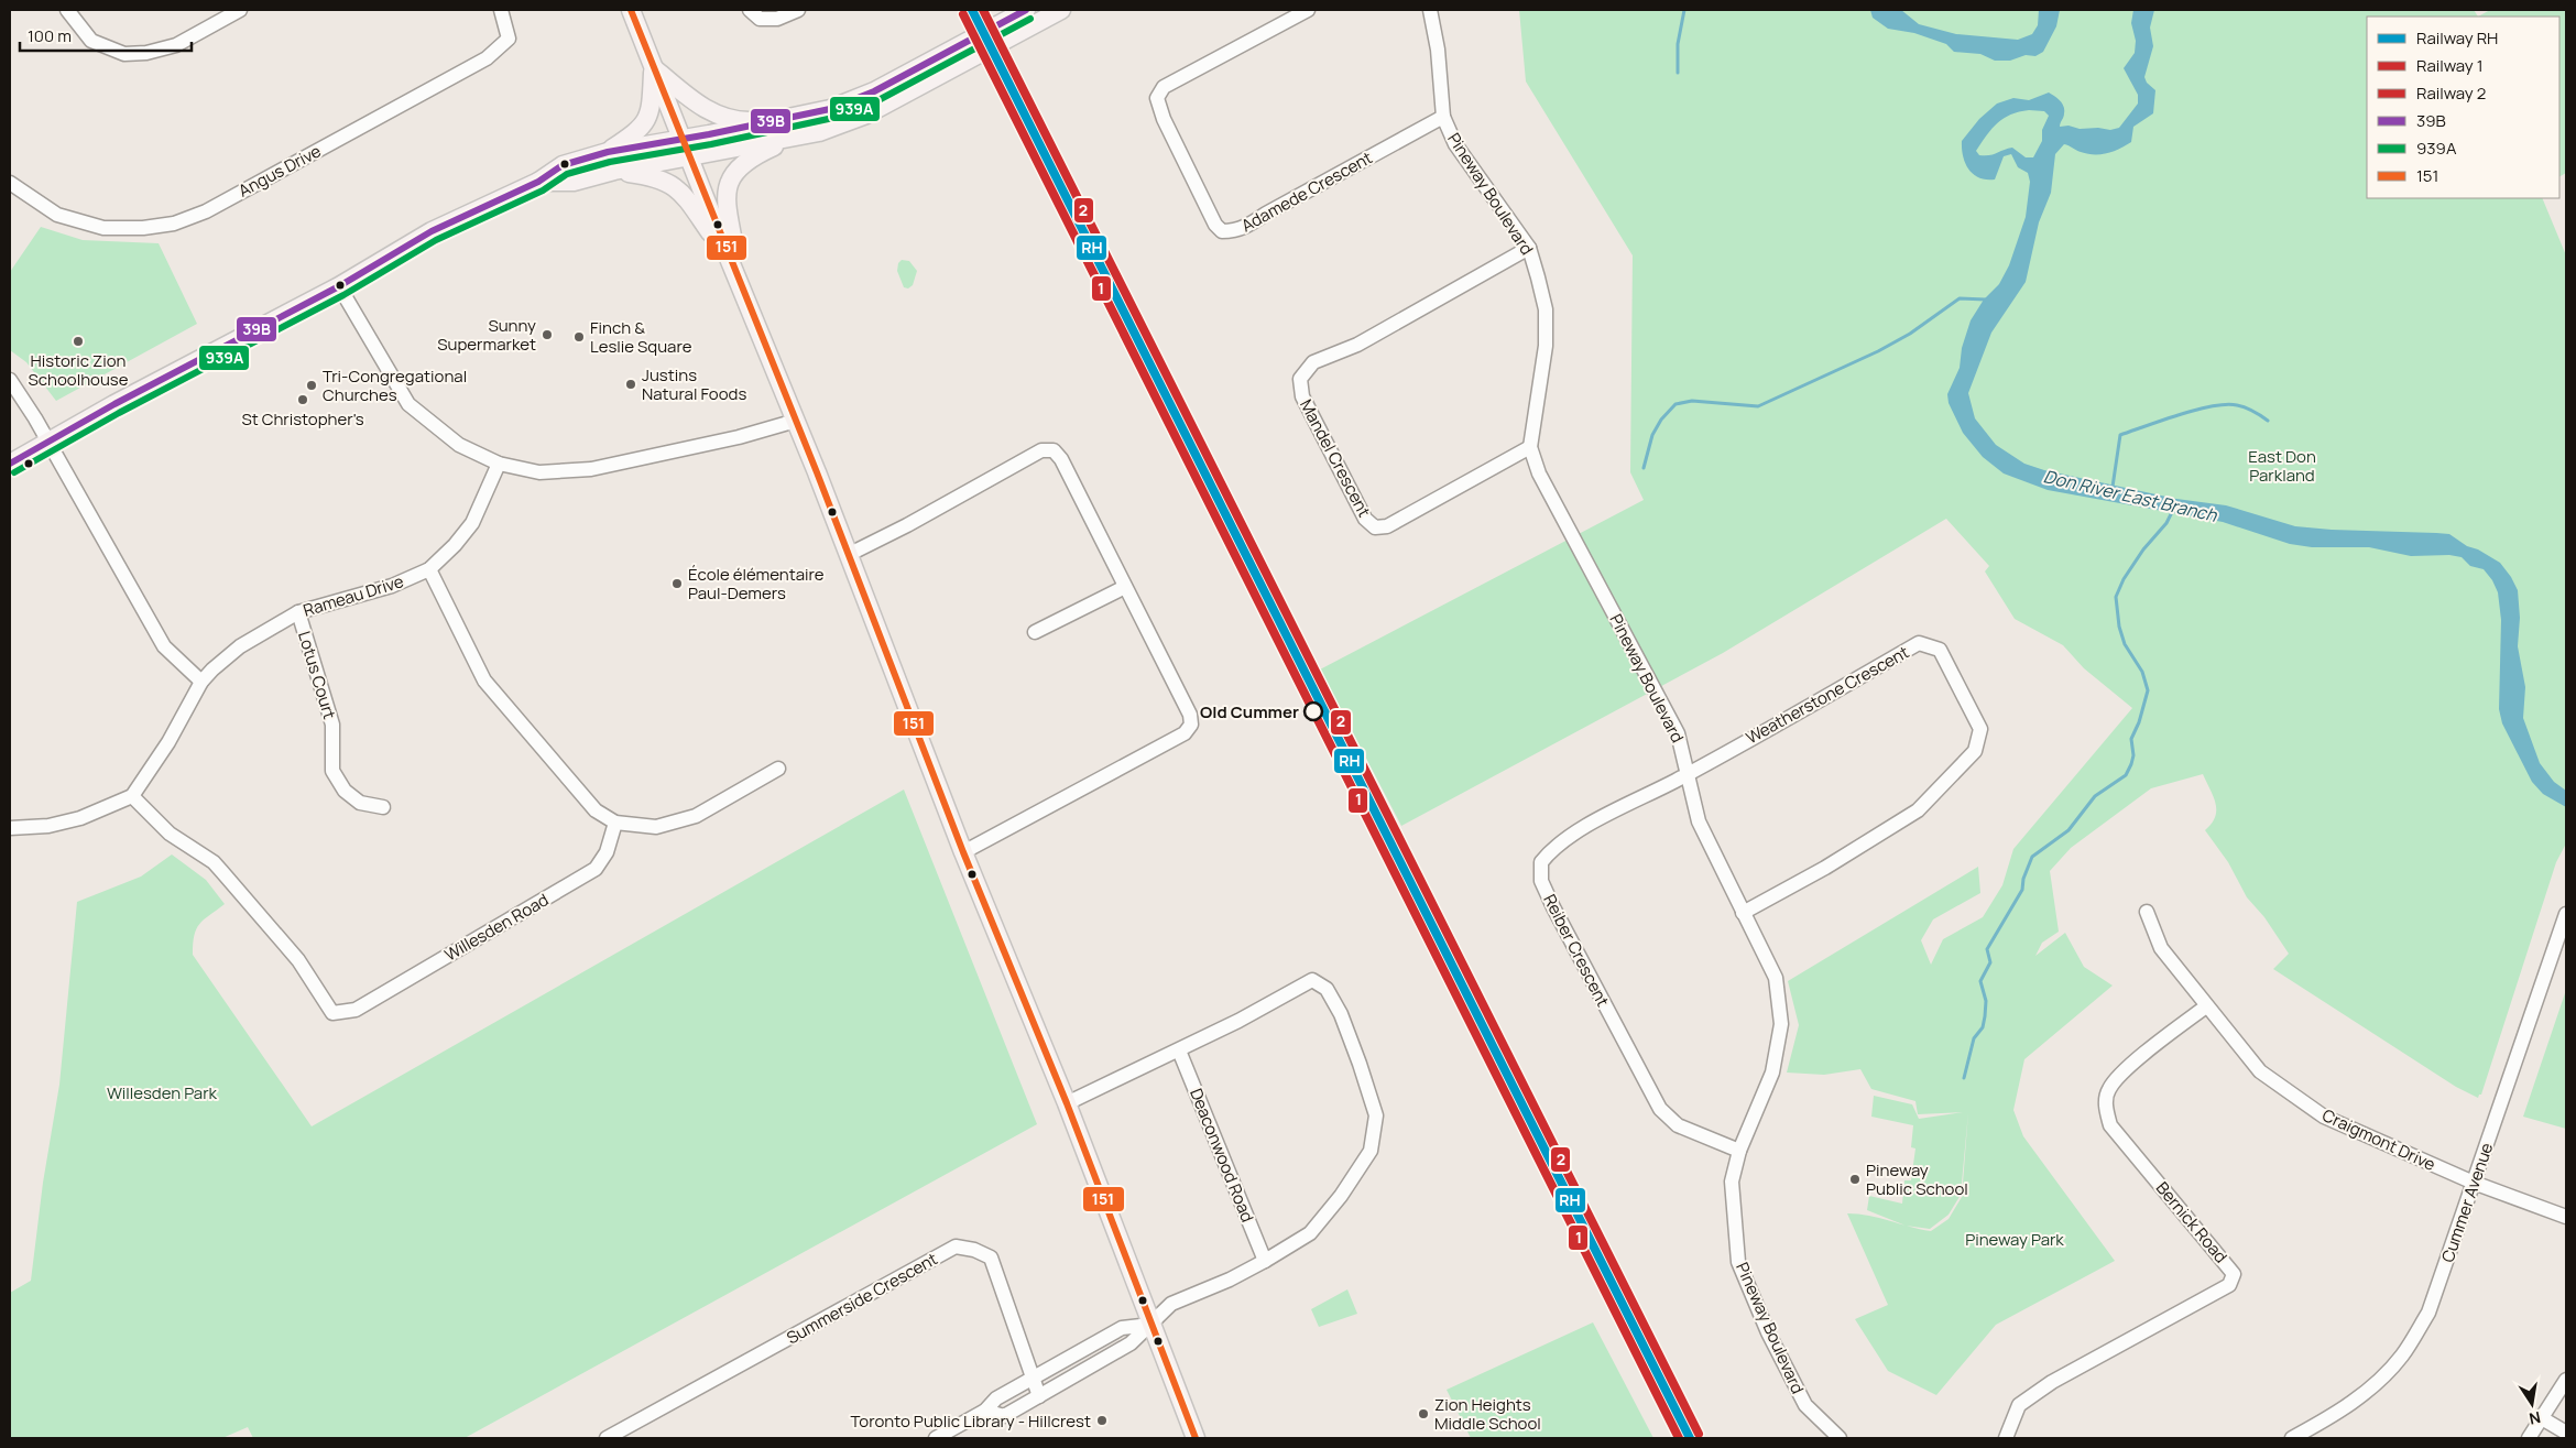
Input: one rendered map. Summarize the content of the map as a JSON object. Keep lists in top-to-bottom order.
{
  "streets": {
    "street": [
      "Angus Drive",
      "Adamede Crescent",
      "Pineway Boulevard",
      "Mandel Crescent",
      "Rameau Drive",
      "Lotus Court",
      "Weatherstone Crescent",
      "Willesden Road",
      "Reiber Crescent",
      "Craigmont Drive",
      "Deaconwood Road",
      "Cummer Avenue",
      "Bernick Road",
      "Summerside Crescent"
    ]
  },
  "crossings": [
    ["Adamede Crescent", "Pineway Boulevard"],
    ["Pineway Boulevard", "Mandel Crescent"],
    ["Pineway Boulevard", "Weatherstone Crescent"],
    ["Pineway Boulevard", "Reiber Crescent"],
    ["Rameau Drive", "Lotus Court"],
    ["Rameau Drive", "Willesden Road"],
    ["Weatherstone Crescent", "Reiber Crescent"],
    ["Craigmont Drive", "Cummer Avenue"],
    ["Craigmont Drive", "Bernick Road"]
  ],
  "water": ["Don River East Branch"],
  "parks": ["East Don Parkland", "Willesden Park", "Pineway Park"],
  "places": [
    "Sunny Supermarket",
    "Finch & Leslie Square",
    "Historic Zion Schoolhouse",
    "Justins Natural Foods",
    "Tri-Congregational Churches",
    "St Christopher's",
    "École élémentaire Paul-Demers",
    "Old Cummer",
    "Pineway Public School",
    "Zion Heights Middle School",
    "Toronto Public Library - Hillcrest"
  ],
  "lines": [
    "rail line RH",
    "rail line 2",
    "transit line 39B",
    "transit line 151",
    "rail line 1",
    "transit line 939A"
  ],
  "legend": [
    "Railway RH",
    "Railway 1",
    "Railway 2",
    "39B",
    "939A",
    "151"
  ],
  "scale_bar": "100 m",
  "north": "bottom"
}
